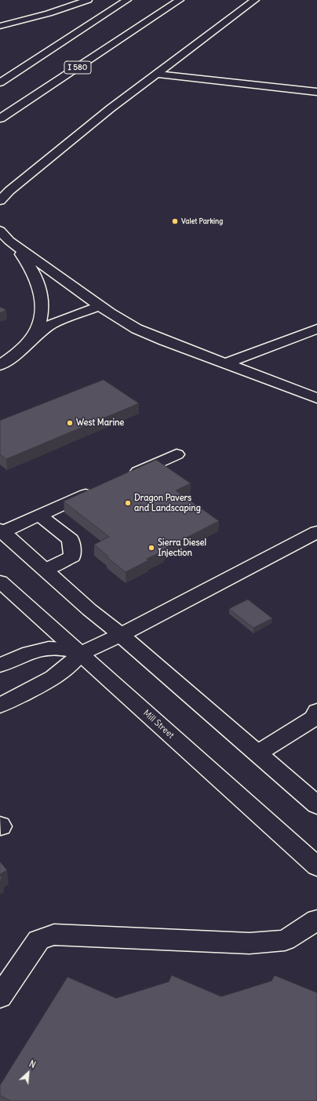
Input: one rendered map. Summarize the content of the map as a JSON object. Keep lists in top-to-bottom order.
{
  "streets": {
    "main road": ["I 580", "Mill Street"]
  },
  "places": [
    "Valet Parking",
    "West Marine",
    "Dragon Pavers and Landscaping",
    "Sierra Diesel Injection"
  ],
  "north": "top right"
}
